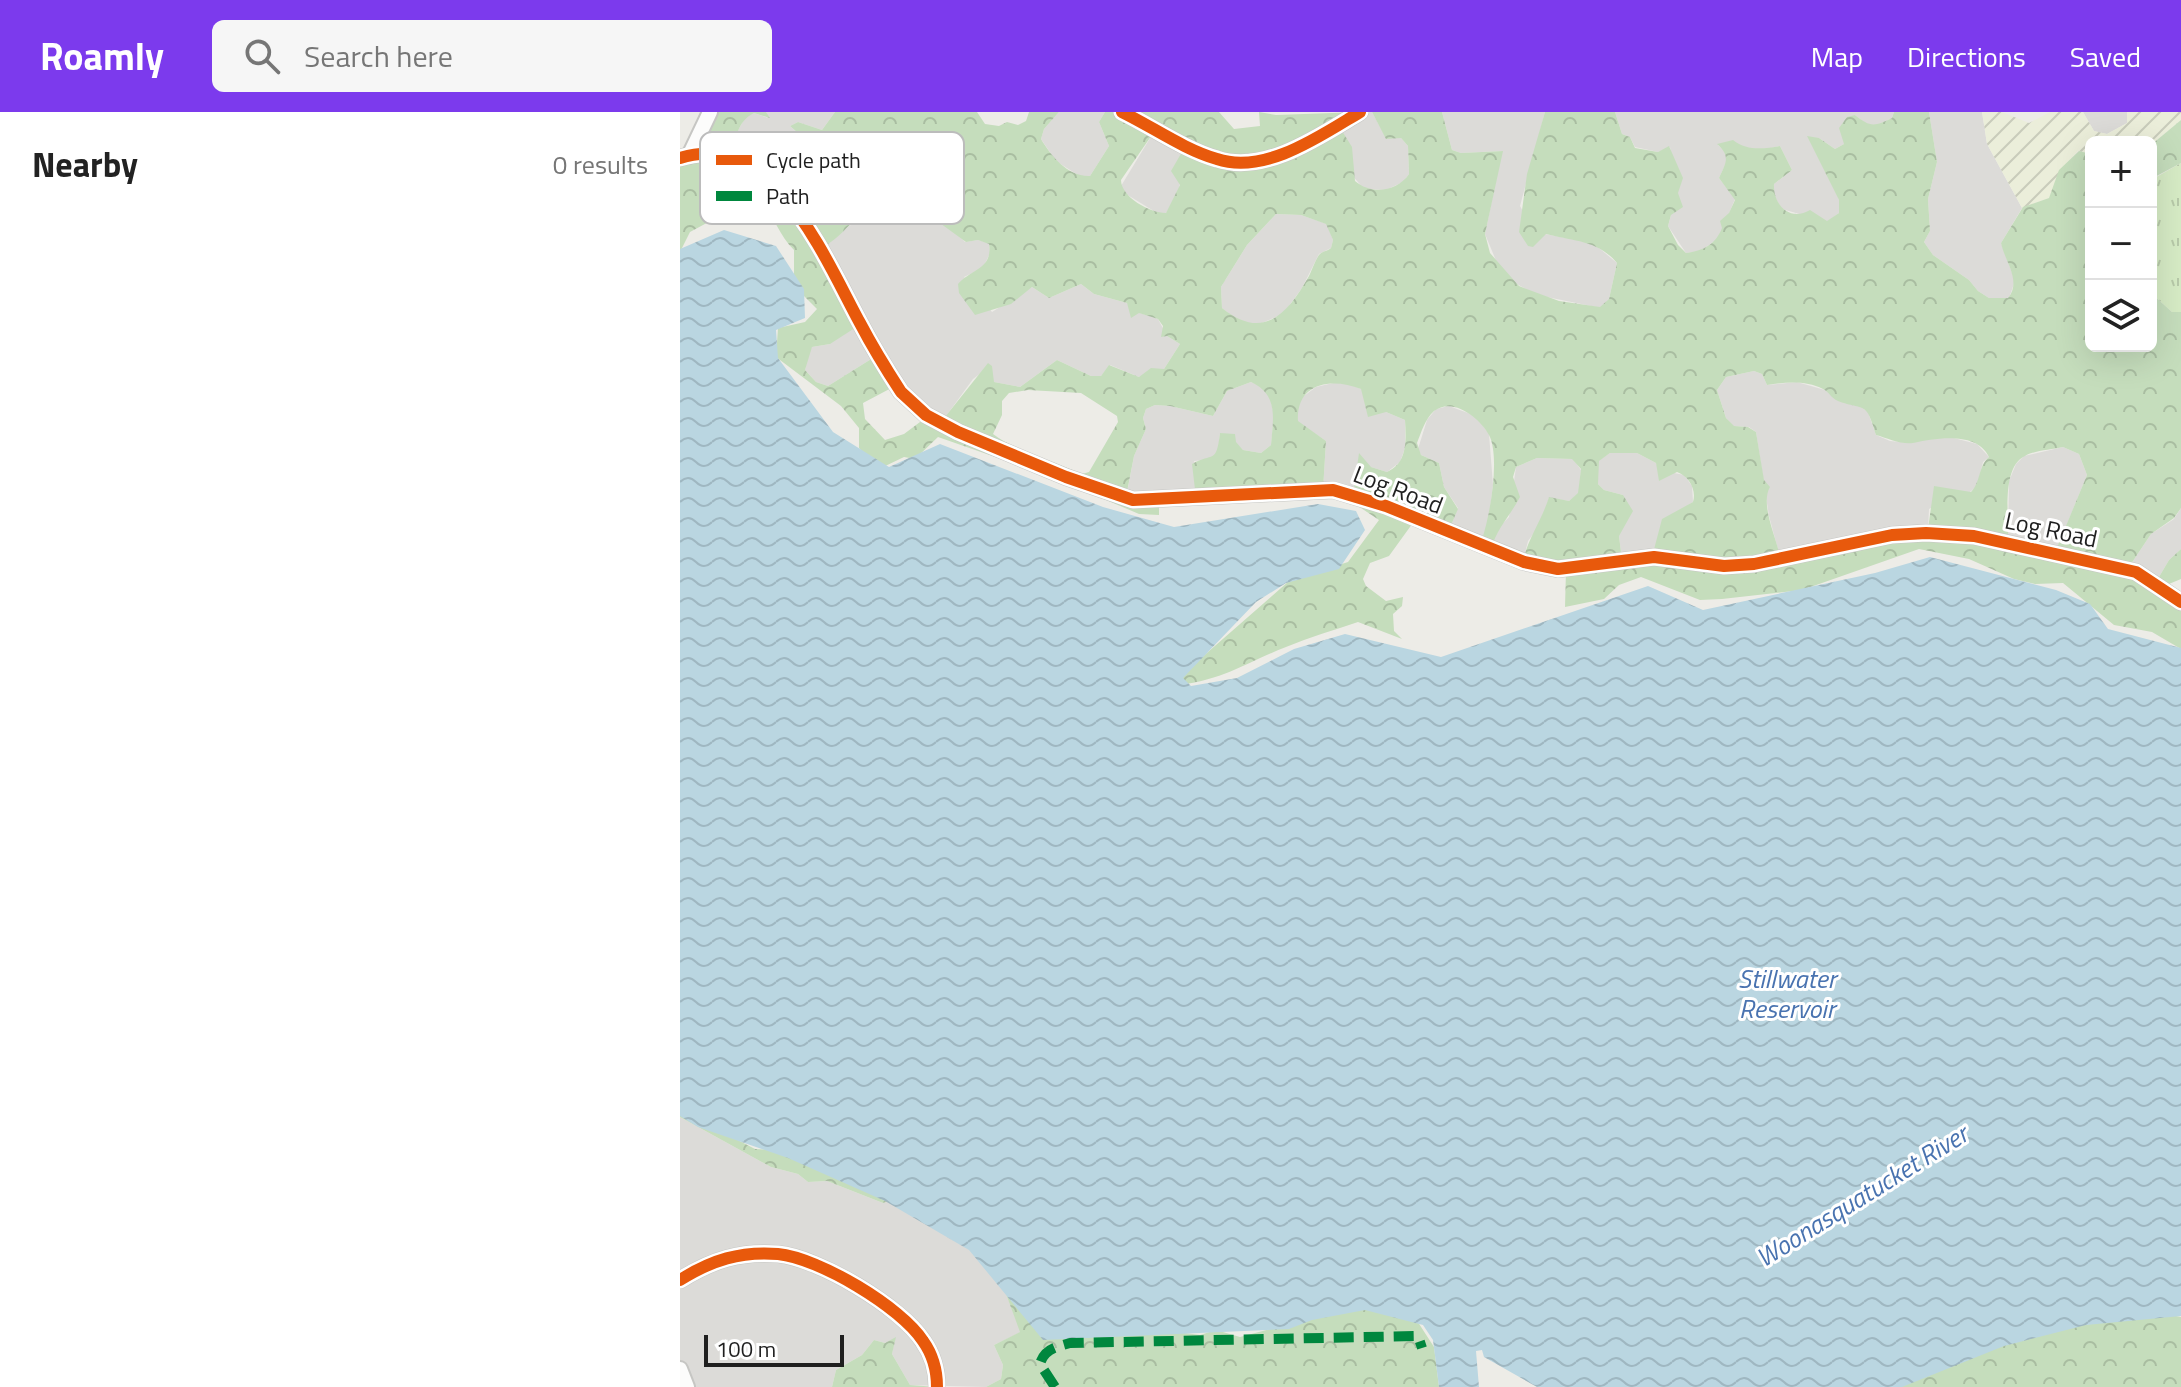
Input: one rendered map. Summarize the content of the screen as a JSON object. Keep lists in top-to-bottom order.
{
  "streets": {
    "street": ["Log Road"]
  },
  "water": ["Stillwater Reservoir", "Woonasquatucket River"],
  "legend": ["Cycle path", "Path"],
  "scale_bar": "100 m",
  "page": {
    "header": "Roamly",
    "search": "Search here",
    "nav": ["Map", "Directions", "Saved"],
    "heading": ["Nearby", "0 results"],
    "map_buttons": ["+", "−"],
    "scale": "100 m"
  }
}
